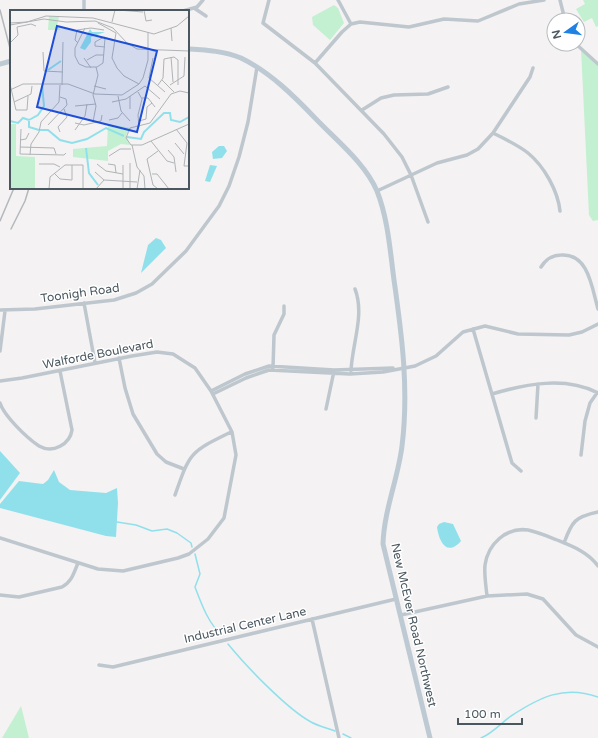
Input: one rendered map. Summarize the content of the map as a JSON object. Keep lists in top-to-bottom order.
{
  "streets": {
    "street": [
      "Toonigh Road",
      "Walforde Boulevard",
      "Industrial Center Lane",
      "New McEver Road Northwest"
    ]
  },
  "crossings": [
    ["Toonigh Road", "New McEver Road Northwest"],
    ["Industrial Center Lane", "New McEver Road Northwest"]
  ],
  "scale_bar": "100 m",
  "north": "left"
}
